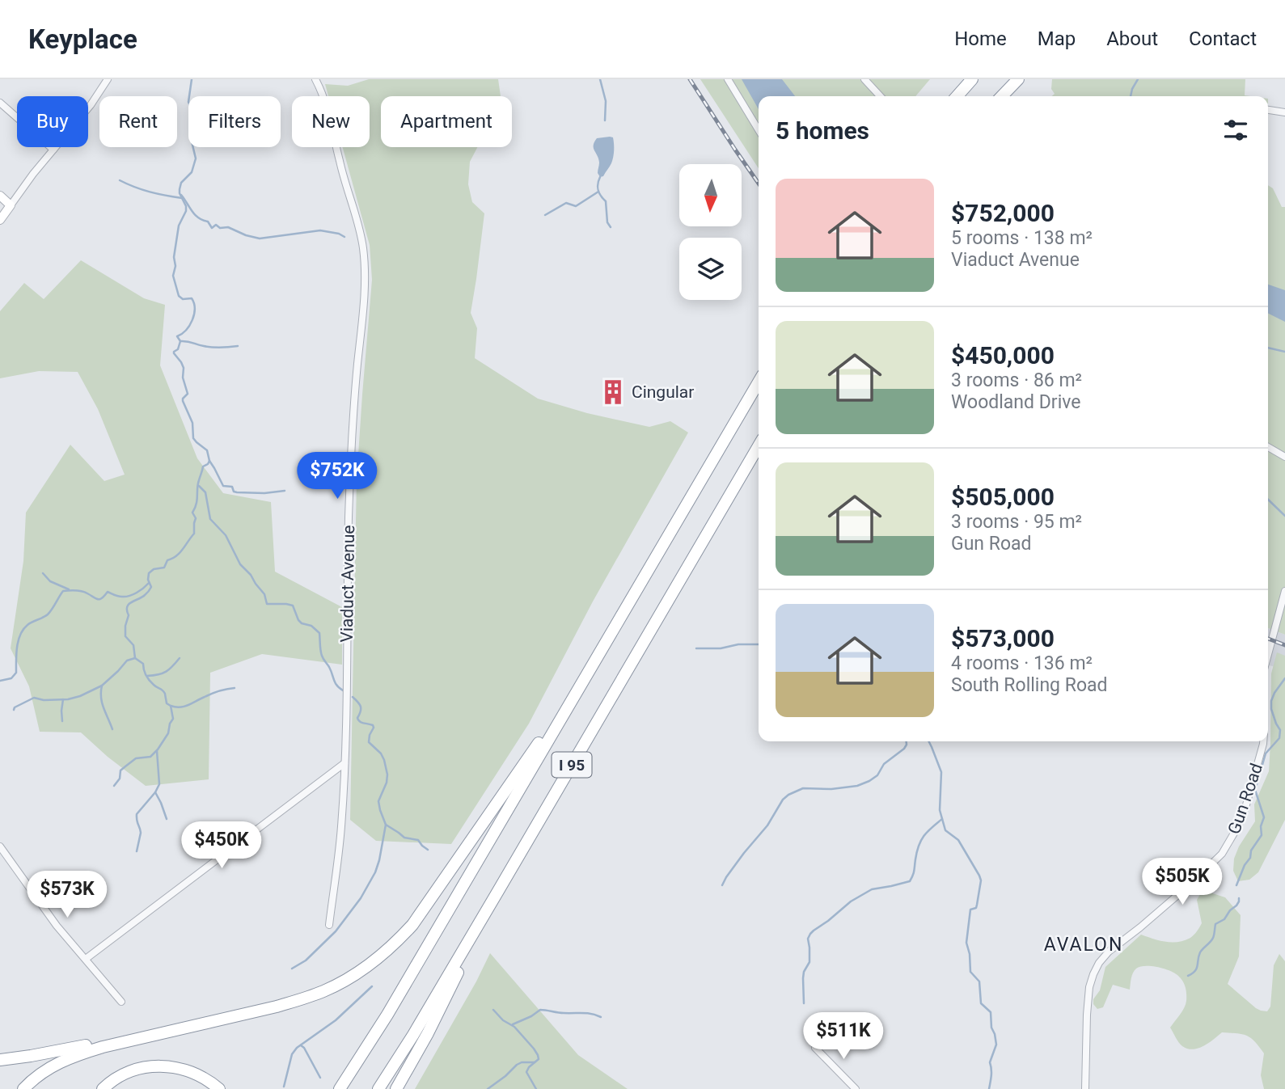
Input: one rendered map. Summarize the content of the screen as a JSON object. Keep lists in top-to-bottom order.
{
  "streets": {
    "highway": ["I 95"],
    "street": ["Viaduct Avenue", "Gun Road"]
  },
  "districts": ["AVALON"],
  "places": {
    "building": ["Cingular"]
  },
  "north": "bottom",
  "page": {
    "header": "Keyplace",
    "nav": [
      "Home",
      "Map",
      "About",
      "Contact"
    ],
    "chip": [
      "Buy",
      "Rent",
      "Filters",
      "New",
      "Apartment"
    ],
    "heading": "5 homes",
    "list": [
      {
        "name": "$752,000",
        "note": "5 rooms · 138 m² · Viaduct Avenue"
      },
      {
        "name": "$450,000",
        "note": "3 rooms · 86 m² · Woodland Drive"
      },
      {
        "name": "$505,000",
        "note": "3 rooms · 95 m² · Gun Road"
      },
      {
        "name": "$573,000",
        "note": "4 rooms · 136 m² · South Rolling Road"
      }
    ],
    "price": [
      "$752K",
      "$450K",
      "$505K",
      "$573K",
      "$511K"
    ]
  }
}
